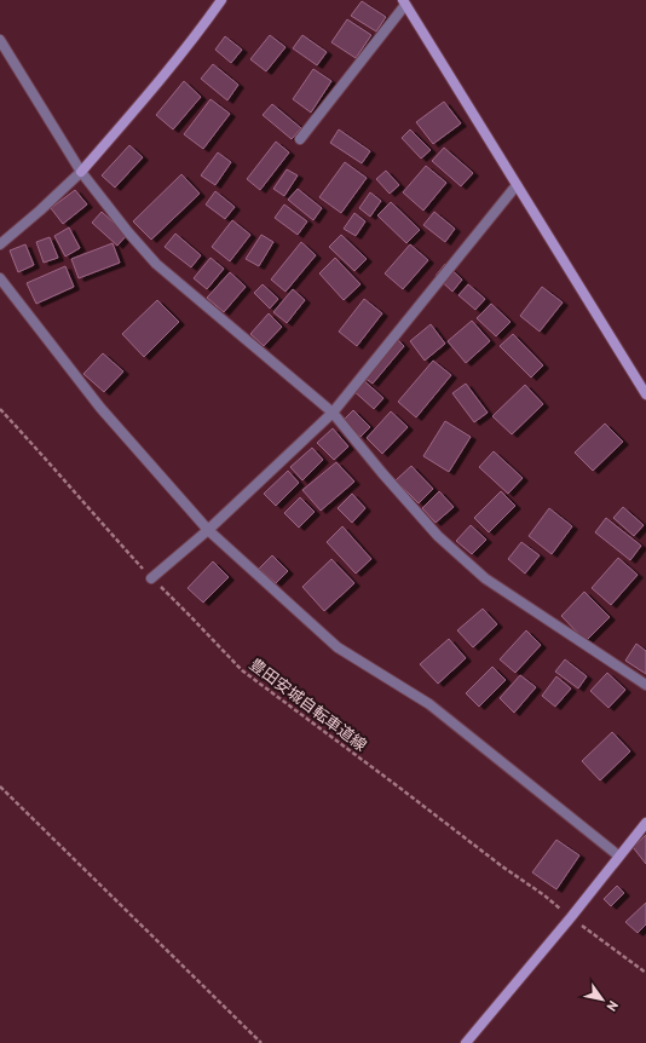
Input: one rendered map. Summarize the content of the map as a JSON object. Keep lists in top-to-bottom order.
{
  "streets": {
    "path": ["豊田安城自転車道線"]
  },
  "north": "bottom right"
}
